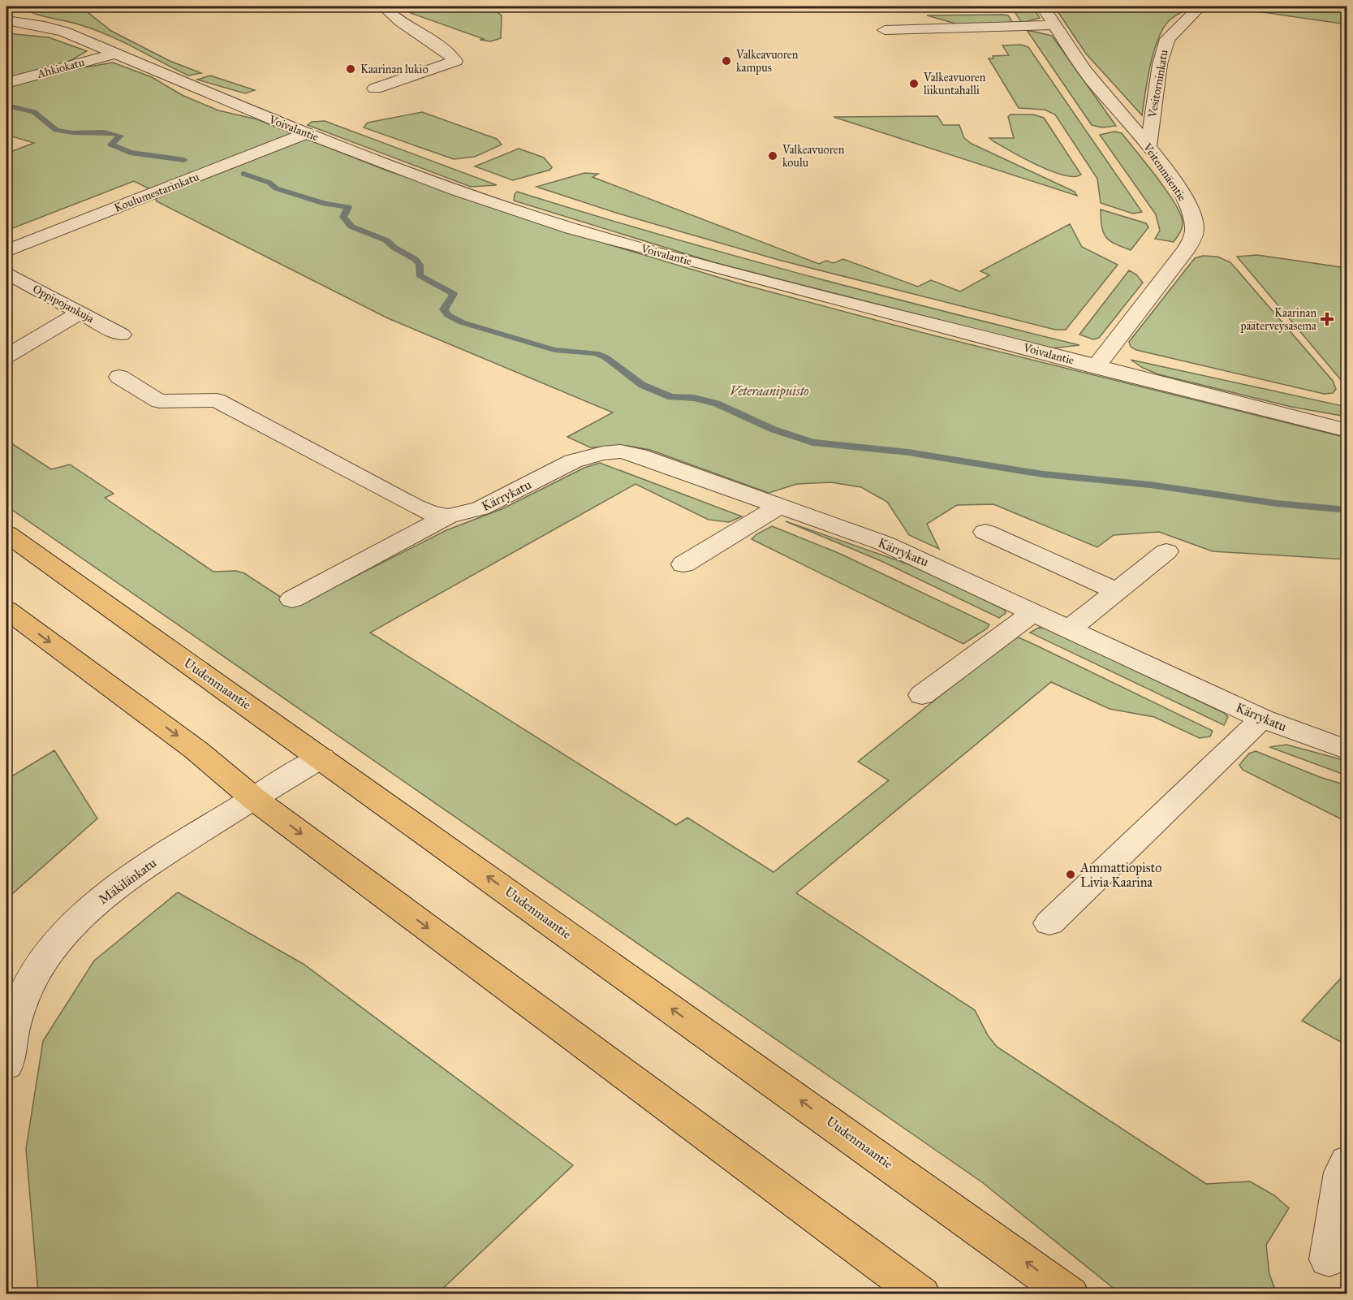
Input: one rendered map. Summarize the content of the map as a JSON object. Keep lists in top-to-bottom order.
{
  "streets": {
    "main road": ["Uudenmaantie"],
    "street": [
      "Ahkiokatu",
      "Vesitorninkatu",
      "Voivalantie",
      "Veitenmäentie",
      "Koulumestarinkatu",
      "Oppipojankuja",
      "Kärrykatu",
      "Mäkilänkatu"
    ]
  },
  "crossings": [
    ["Ahkiokatu", "Voivalantie"],
    ["Vesitorninkatu", "Veitenmäentie"],
    ["Voivalantie", "Veitenmäentie"],
    ["Voivalantie", "Koulumestarinkatu"],
    ["Uudenmaantie", "Mäkilänkatu"]
  ],
  "parks": ["Veteraanipuisto"],
  "places": {
    "other": [
      "Valkeavuoren kampus",
      "Kaarinan lukio",
      "Valkeavuoren liikuntahalli",
      "Valkeavuoren koulu",
      "Ammattiopisto Livia Kaarina"
    ],
    "health": ["Kaarinan pääterveysasema"]
  }
}
